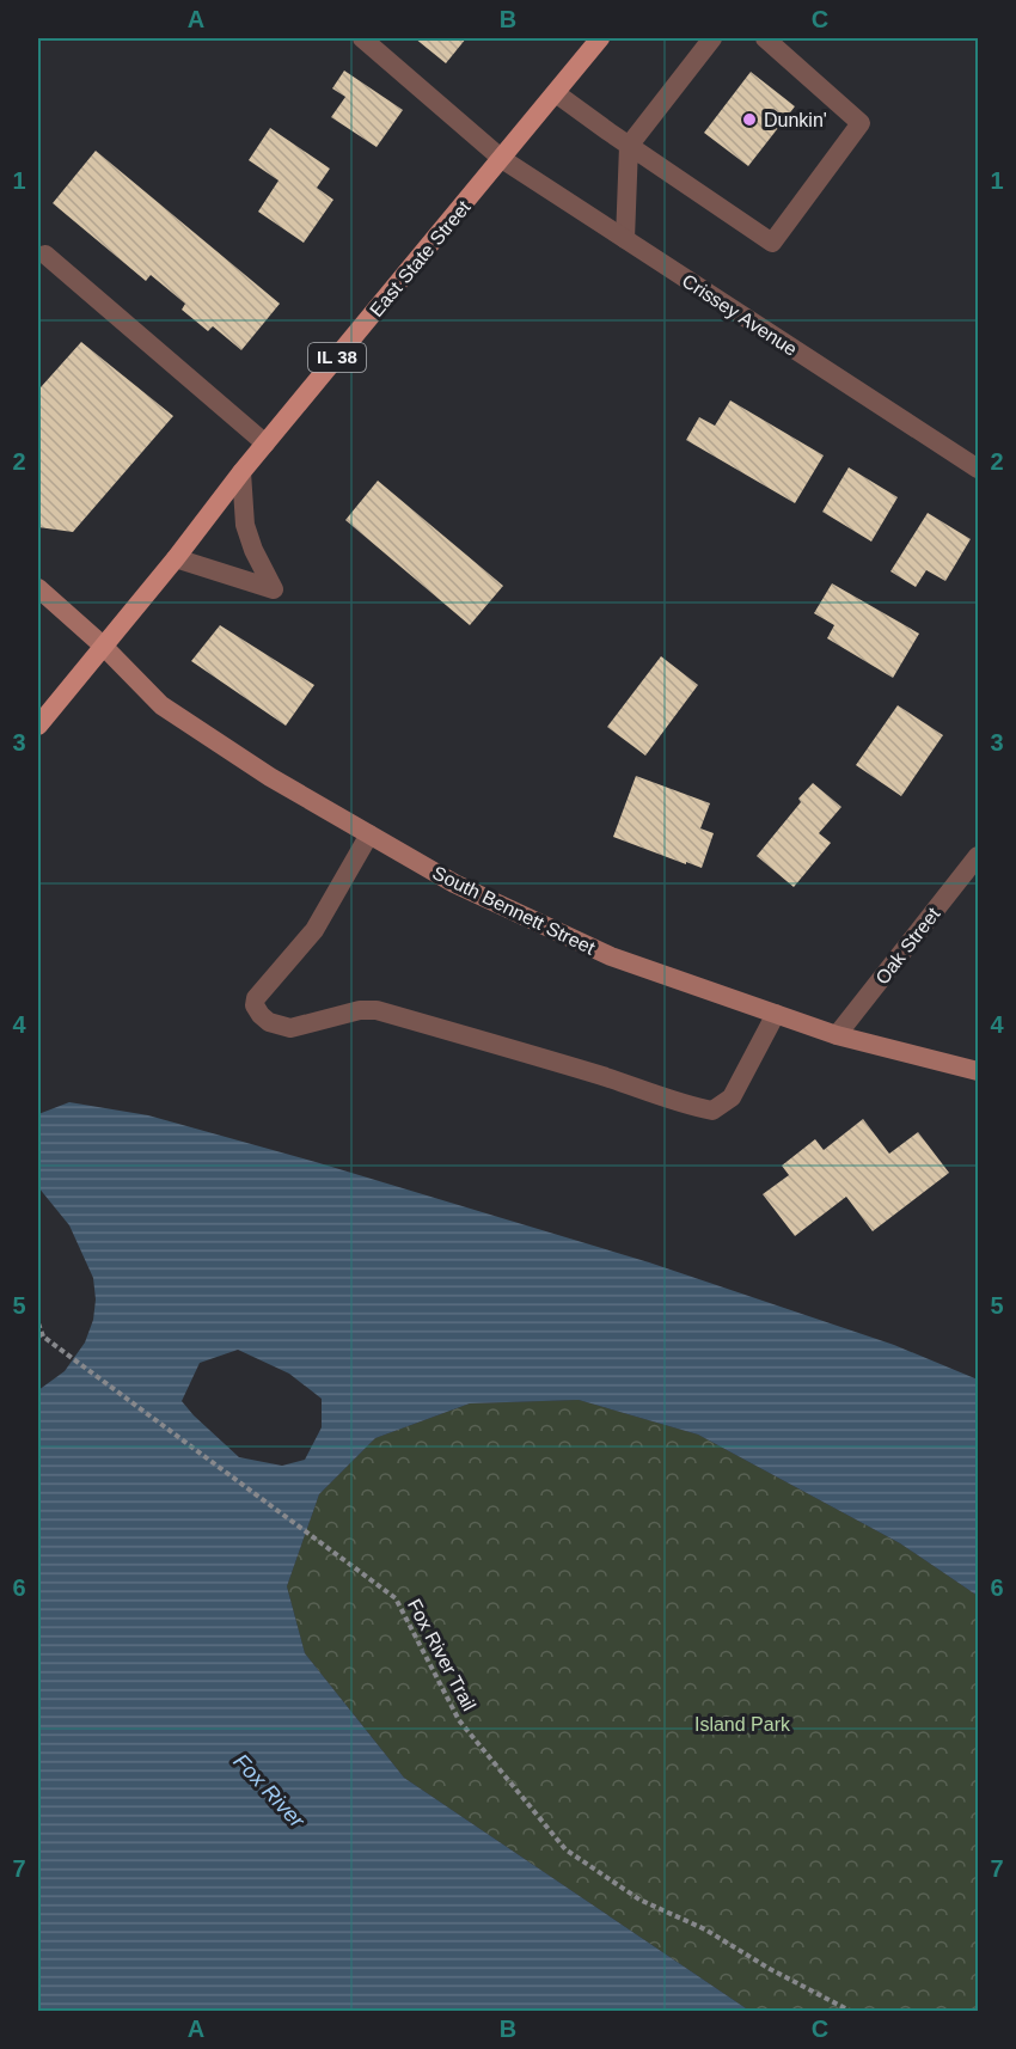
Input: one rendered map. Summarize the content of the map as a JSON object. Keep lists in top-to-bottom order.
{
  "streets": {
    "main road": ["East State Street", "IL 38", "South Bennett Street"],
    "street": ["Crissey Avenue", "Oak Street"],
    "path": ["Fox River Trail"]
  },
  "crossings": [
    ["East State Street", "Crissey Avenue"],
    ["East State Street", "IL 38"],
    ["East State Street", "South Bennett Street"],
    ["IL 38", "South Bennett Street"],
    ["South Bennett Street", "Oak Street"]
  ],
  "water": ["Fox River"],
  "parks": ["Island Park"],
  "places": ["Dunkin'"],
  "grid": {
    "columns": ["A", "B", "C"],
    "rows": [
      "1",
      "2",
      "3",
      "4",
      "5",
      "6",
      "7"
    ]
  }
}
